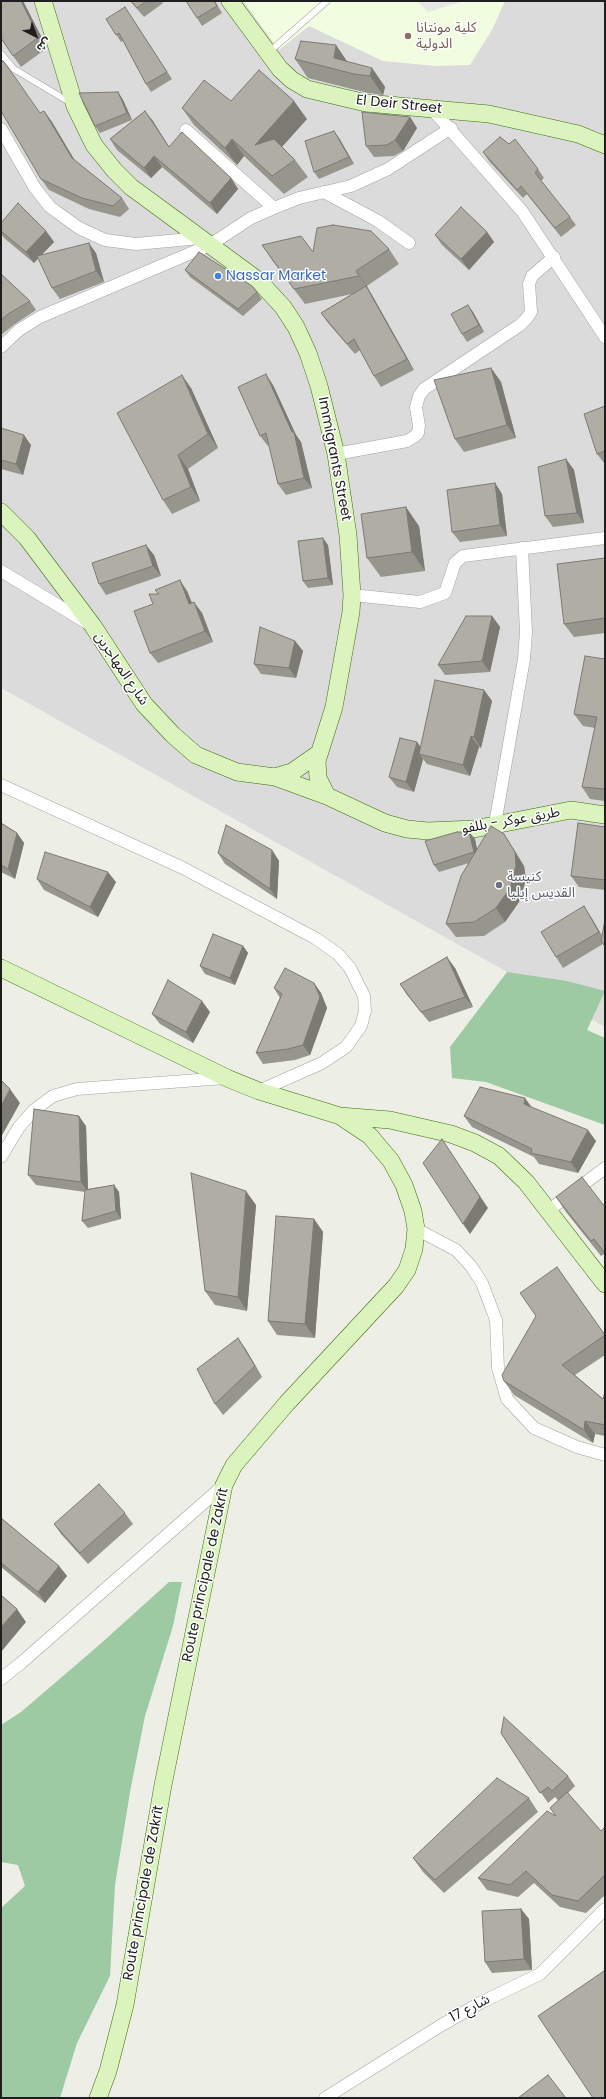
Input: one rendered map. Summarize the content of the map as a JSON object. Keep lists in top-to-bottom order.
{
  "streets": {
    "street": [
      "El Deir Street",
      "Immigrants Street",
      "شارع المهاجرين",
      "طريق عوكر - بللفو",
      "Route principale de Zakrît",
      "شارع 17"
    ]
  },
  "crossings": [
    ["Immigrants Street", "شارع المهاجرين"],
    ["شارع المهاجرين", "طريق عوكر - بللفو"]
  ],
  "places": ["كلية مونتانا الدولية", "Nassar Market", "كنيسة القديس إيليا"],
  "north": "bottom right"
}
